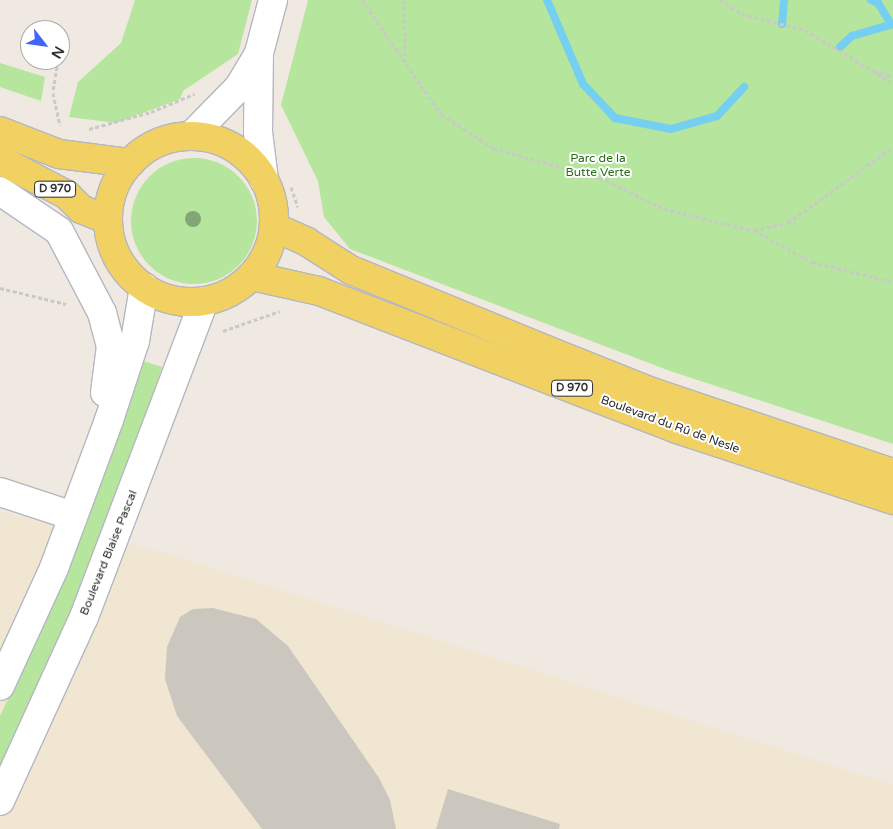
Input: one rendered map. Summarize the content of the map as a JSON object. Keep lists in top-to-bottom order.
{
  "streets": {
    "main road": ["D 970", "Boulevard du Rû de Nesle"],
    "street": ["Boulevard Blaise Pascal"]
  },
  "crossings": [
    ["D 970", "Boulevard du Rû de Nesle"],
    ["D 970", "Boulevard Blaise Pascal"],
    ["Boulevard du Rû de Nesle", "Boulevard Blaise Pascal"]
  ],
  "parks": ["Parc de la Butte Verte"],
  "north": "bottom right"
}
